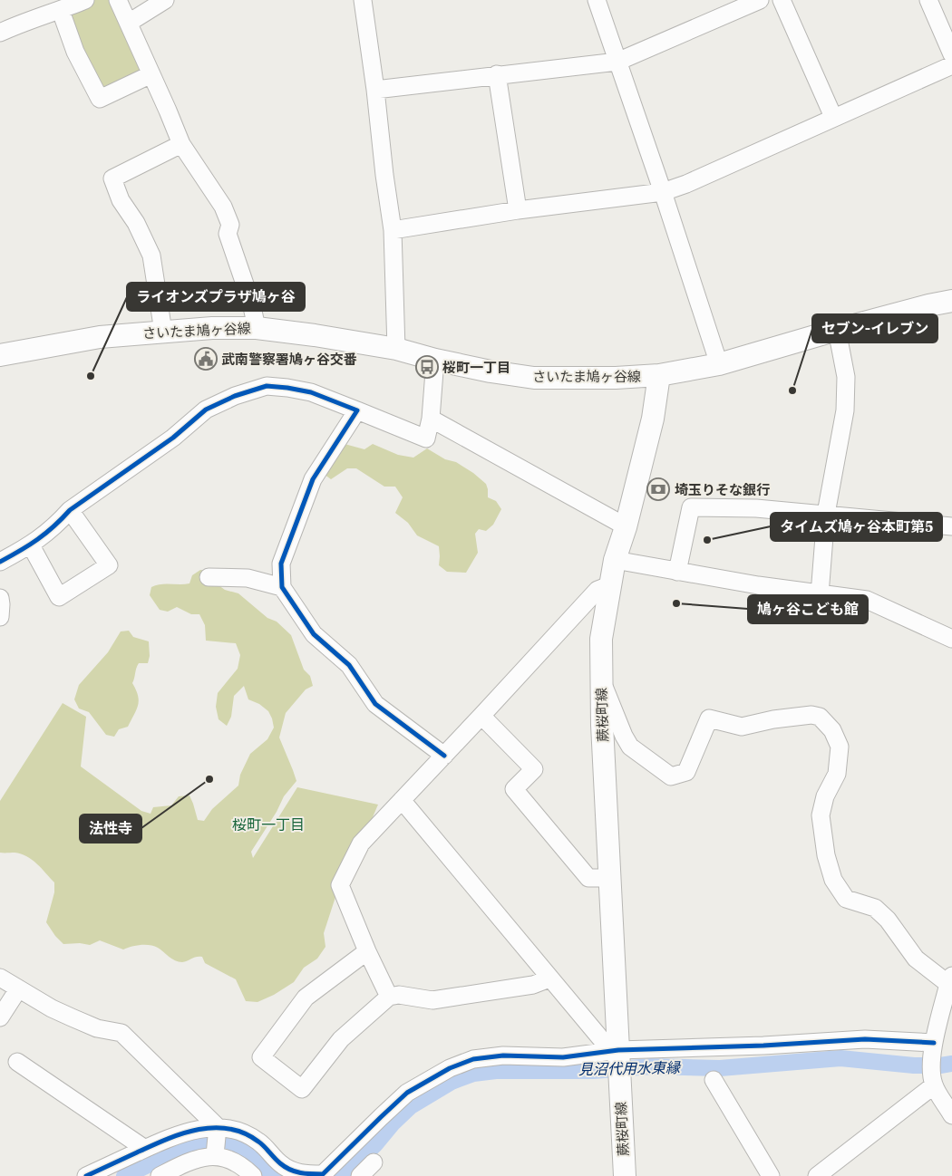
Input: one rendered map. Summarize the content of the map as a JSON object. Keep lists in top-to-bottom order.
{
  "streets": {
    "main road": ["さいたま鳩ヶ谷線", "蕨桜町線"]
  },
  "crossings": [
    ["さいたま鳩ヶ谷線", "蕨桜町線"]
  ],
  "districts": ["桜町一丁目"],
  "water": ["見沼代用水東縁"],
  "places": {
    "public building": ["武南警察署鳩ヶ谷交番"],
    "bus stop": ["桜町一丁目"],
    "other": [
      "ライオンズプラザ鳩ヶ谷",
      "セブン-イレブン",
      "タイムズ鳩ヶ谷本町第5",
      "鳩ヶ谷こども館",
      "法性寺"
    ],
    "bank": ["埼玉りそな銀行"]
  }
}
